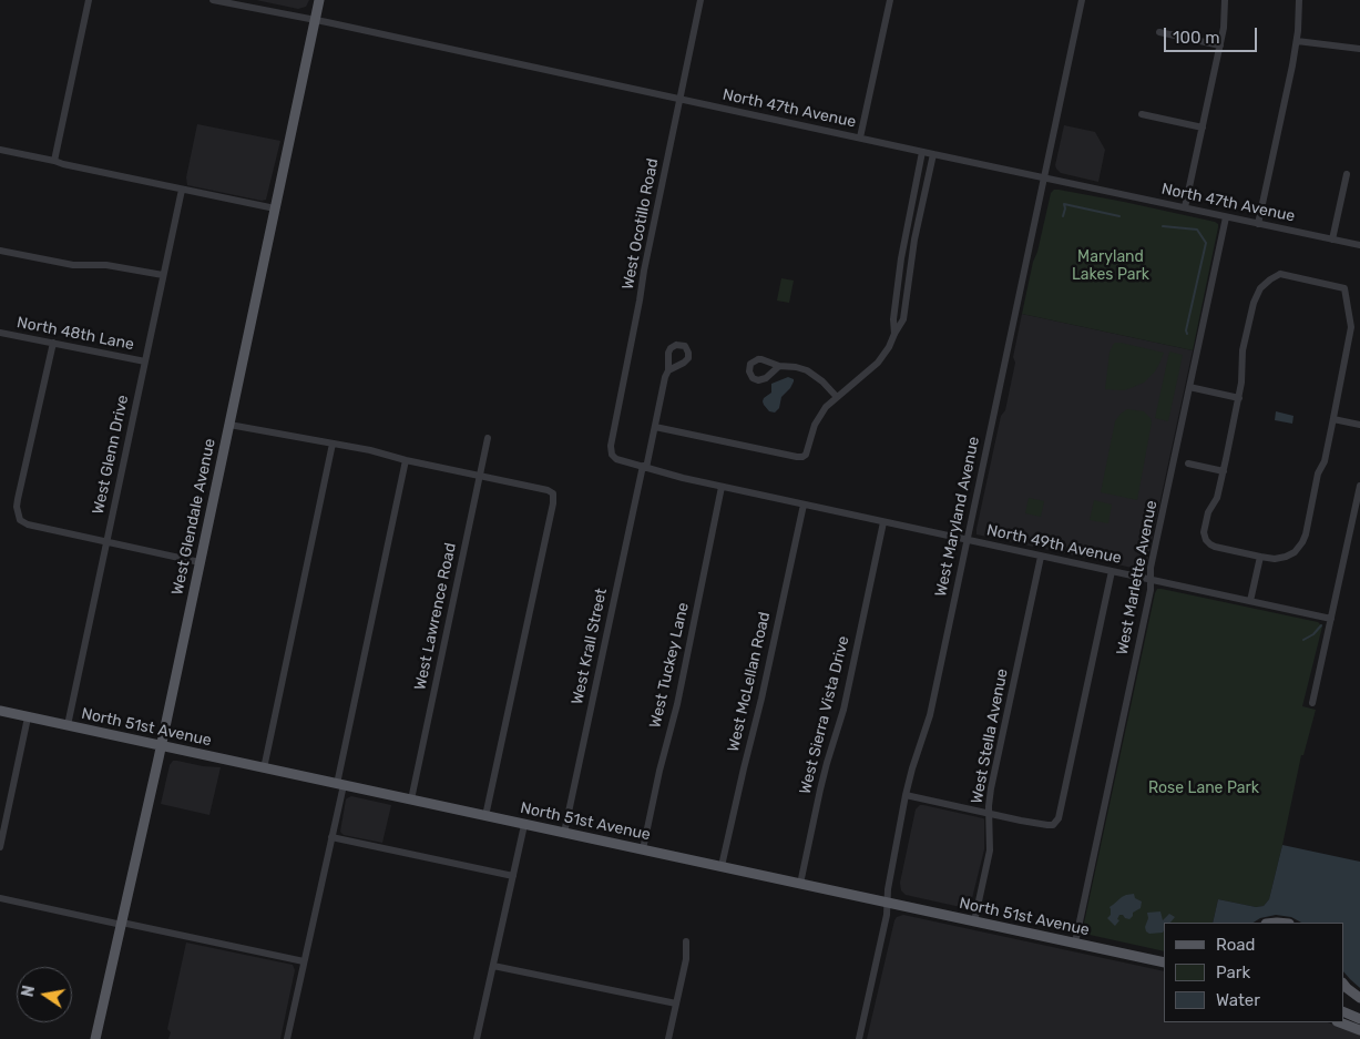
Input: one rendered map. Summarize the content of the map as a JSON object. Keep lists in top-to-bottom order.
{
  "streets": {
    "main road": ["West Glendale Avenue", "North 51st Avenue"],
    "street": [
      "North 47th Avenue",
      "West Ocotillo Road",
      "North 48th Lane",
      "West Glenn Drive",
      "West Maryland Avenue",
      "North 49th Avenue",
      "West Marlette Avenue",
      "West Lawrence Road",
      "West Krall Street",
      "West Tuckey Lane",
      "West McLellan Road",
      "West Sierra Vista Drive",
      "West Stella Avenue"
    ]
  },
  "crossings": [
    ["North 47th Avenue", "West Ocotillo Road"],
    ["North 47th Avenue", "West Glendale Avenue"],
    ["North 47th Avenue", "West Maryland Avenue"],
    ["North 47th Avenue", "West Marlette Avenue"],
    ["West Ocotillo Road", "North 49th Avenue"],
    ["North 48th Lane", "West Glenn Drive"],
    ["West Glenn Drive", "North 51st Avenue"],
    ["West Glendale Avenue", "North 51st Avenue"],
    ["West Maryland Avenue", "North 49th Avenue"],
    ["West Maryland Avenue", "North 51st Avenue"],
    ["North 49th Avenue", "West Marlette Avenue"],
    ["North 49th Avenue", "West Krall Street"],
    ["North 49th Avenue", "West Tuckey Lane"],
    ["North 49th Avenue", "West McLellan Road"],
    ["North 49th Avenue", "West Sierra Vista Drive"],
    ["North 49th Avenue", "West Stella Avenue"],
    ["West Marlette Avenue", "North 51st Avenue"],
    ["West Lawrence Road", "North 51st Avenue"],
    ["West Krall Street", "North 51st Avenue"],
    ["West Tuckey Lane", "North 51st Avenue"],
    ["West McLellan Road", "North 51st Avenue"],
    ["West Sierra Vista Drive", "North 51st Avenue"],
    ["North 51st Avenue", "West Stella Avenue"]
  ],
  "parks": ["Maryland Lakes Park", "Rose Lane Park"],
  "legend": ["Road", "Park", "Water"],
  "scale_bar": "100 m",
  "north": "left"
}
